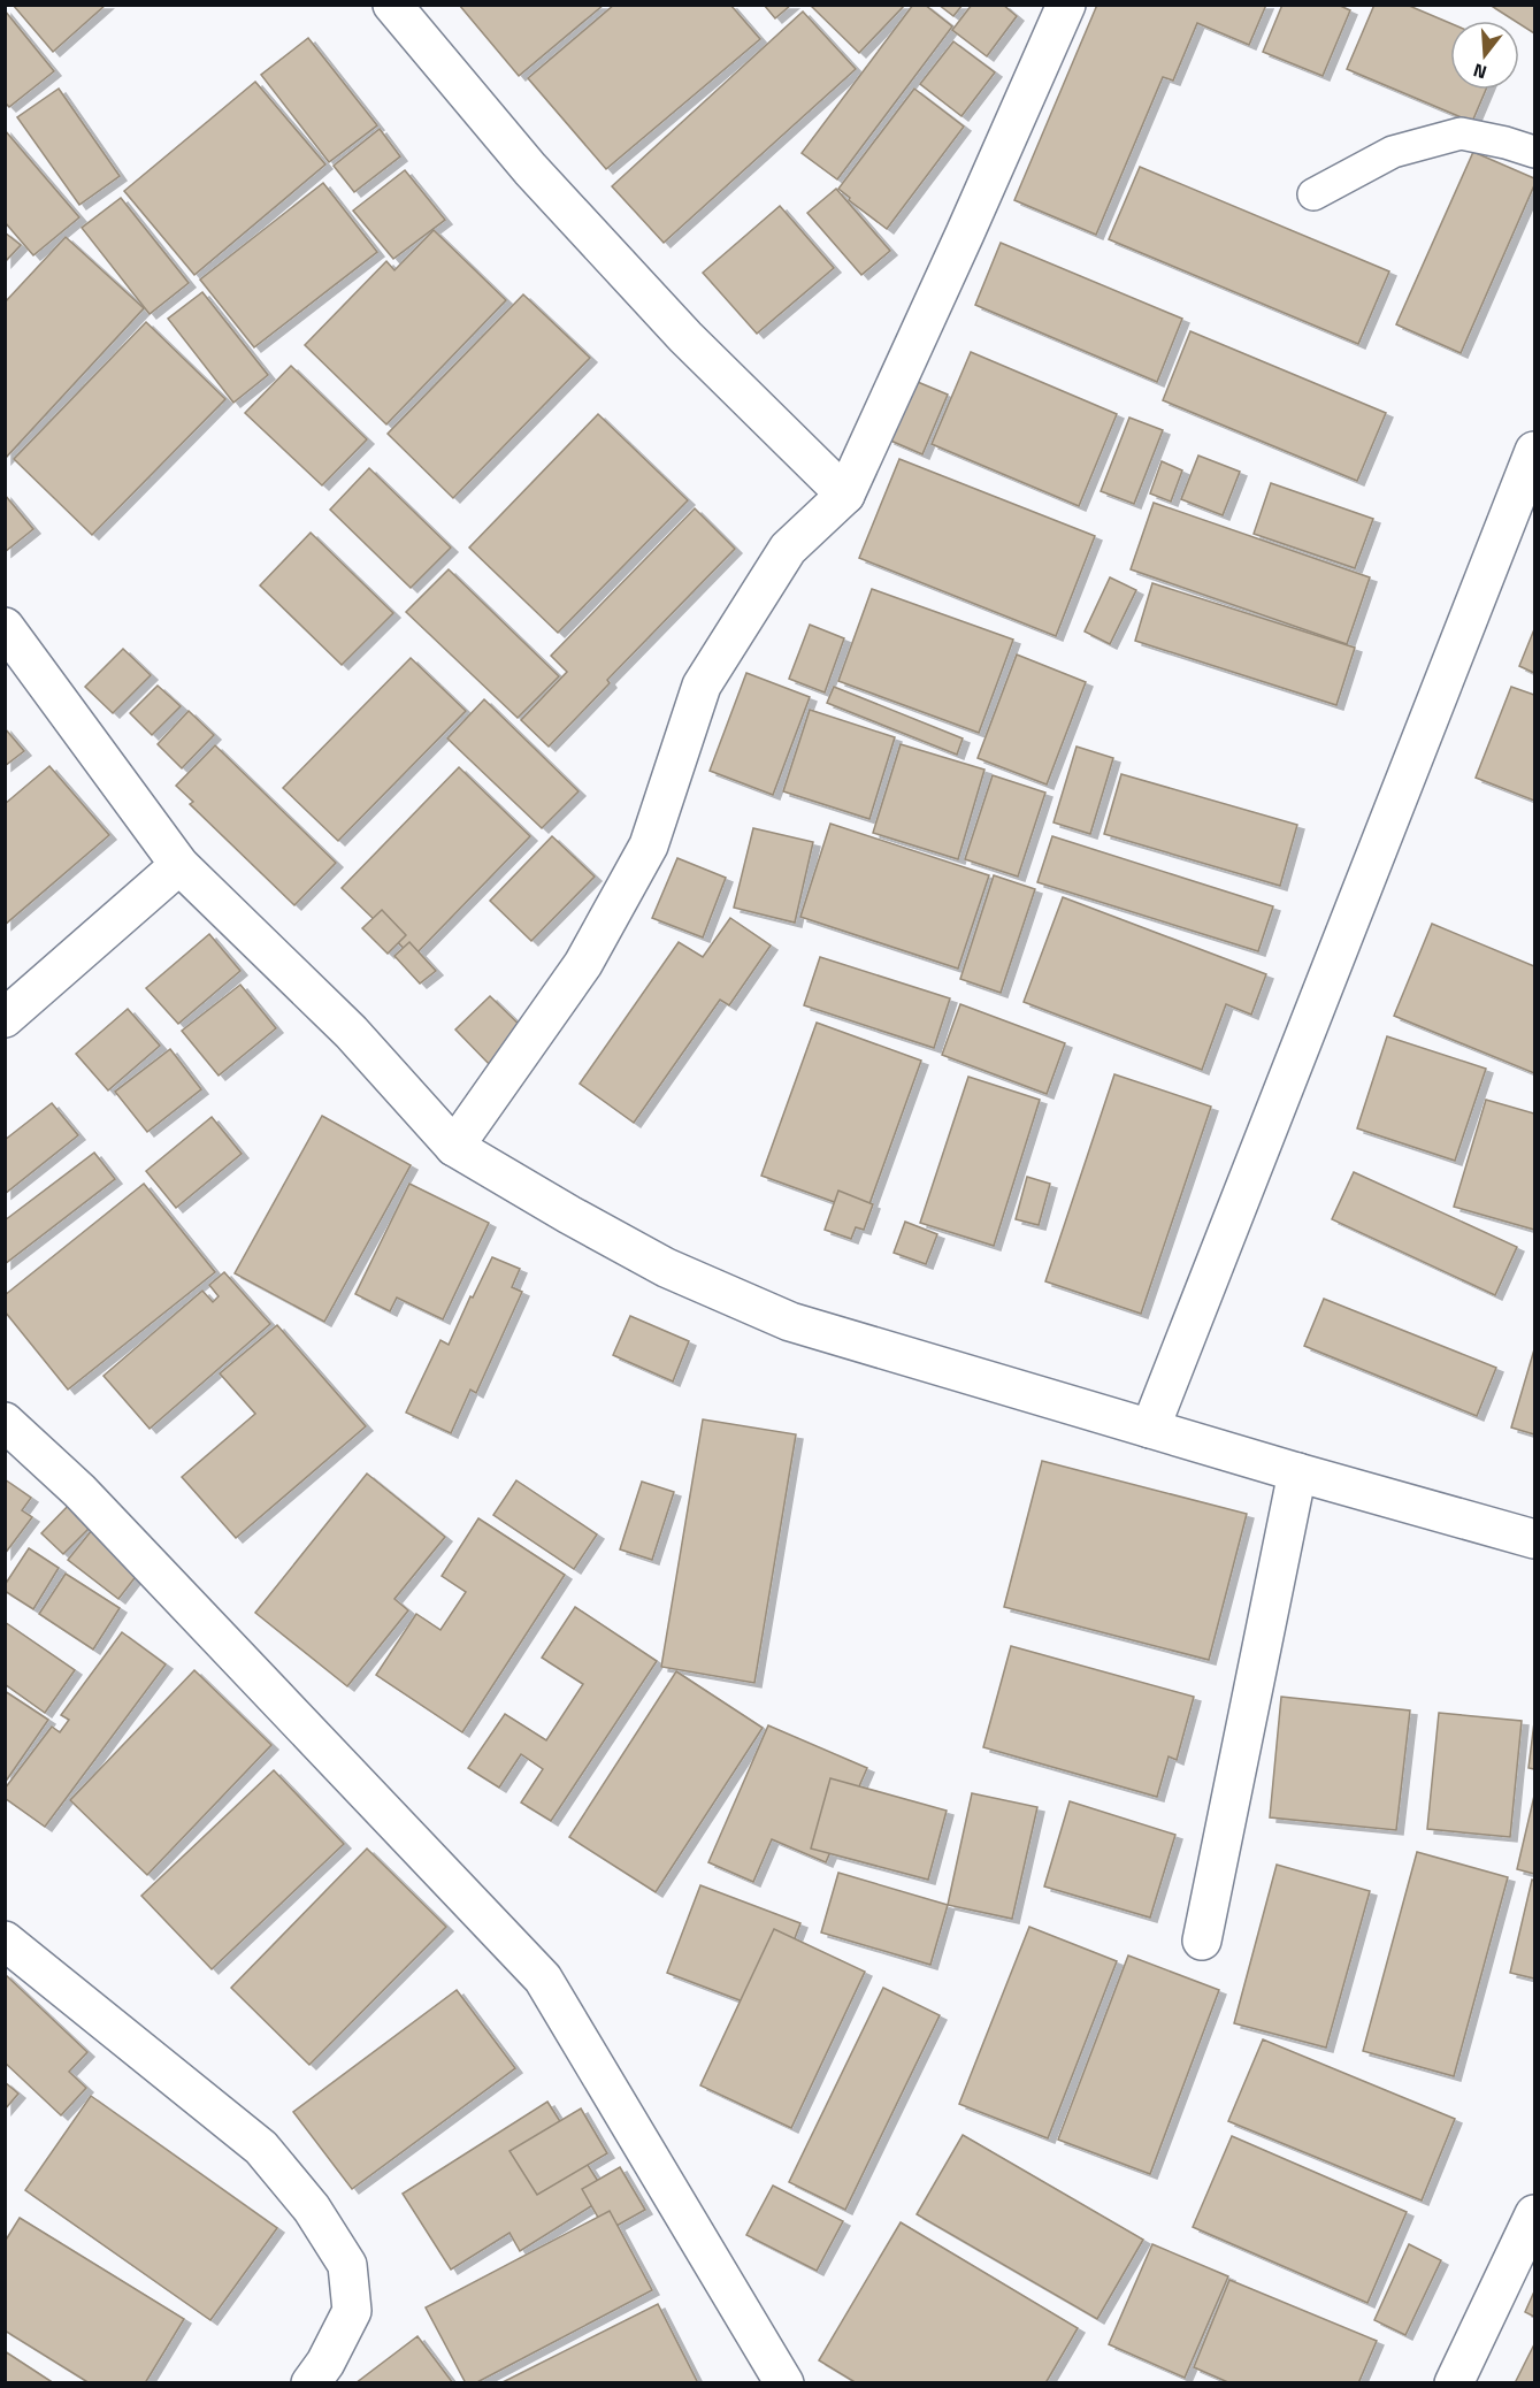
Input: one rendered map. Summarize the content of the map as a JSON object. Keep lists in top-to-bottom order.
{
  "north": "bottom"
}
